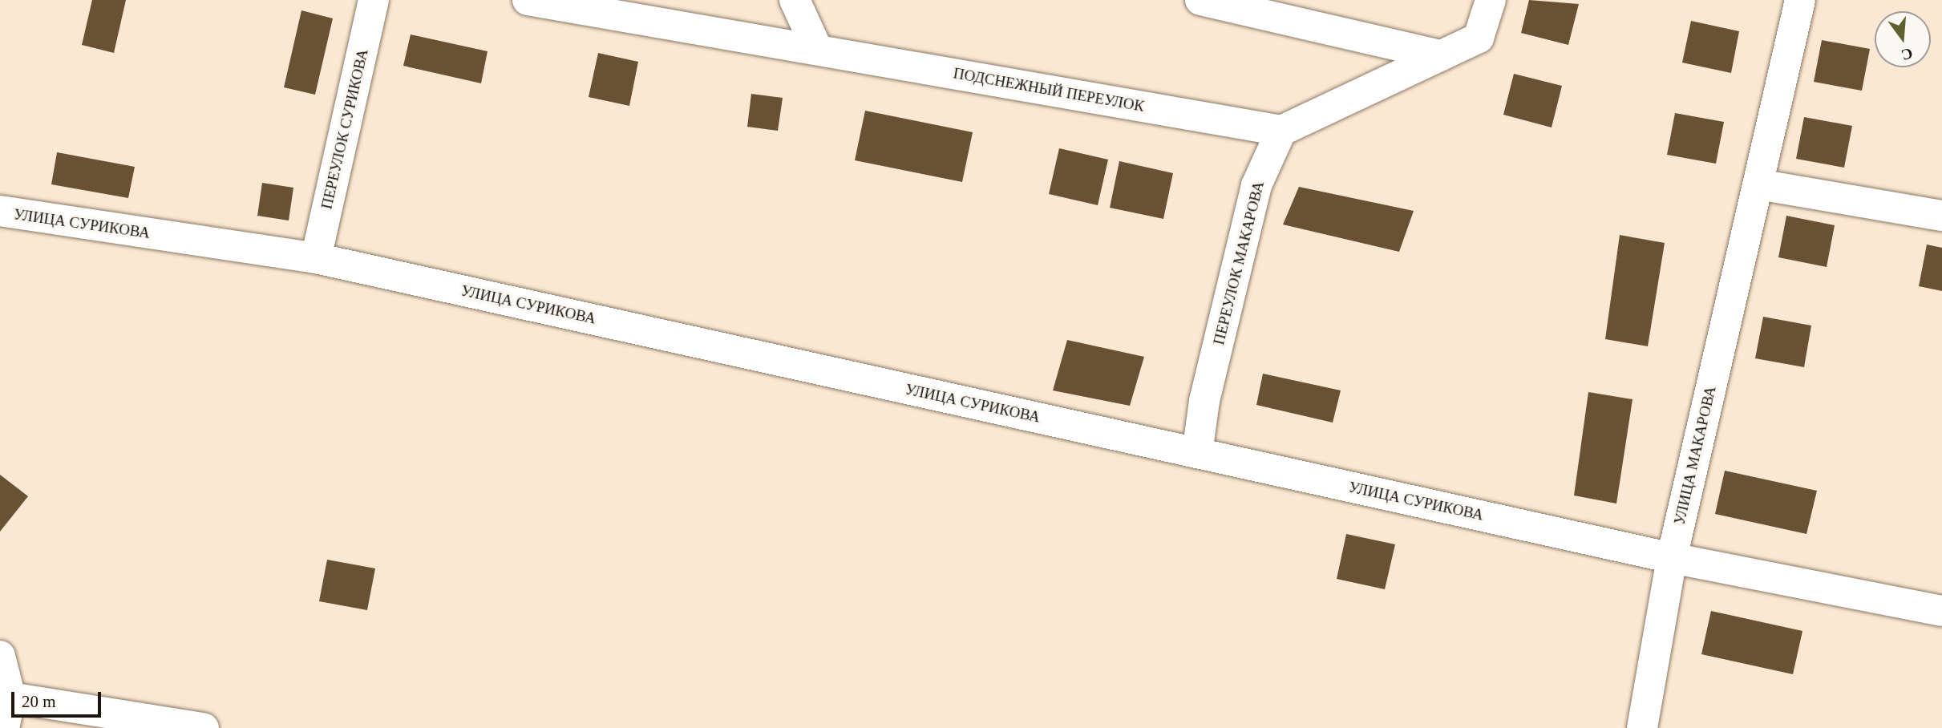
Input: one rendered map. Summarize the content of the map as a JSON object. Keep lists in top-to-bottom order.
{
  "streets": {
    "street": [
      "ПОДСНЕЖНЫЙ ПЕРЕУЛОК",
      "ПЕРЕУЛОК СУРИКОВА",
      "УЛИЦА СУРИКОВА",
      "ПЕРЕУЛОК МАКАРОВА",
      "УЛИЦА МАКАРОВА"
    ]
  },
  "crossings": [
    ["ПОДСНЕЖНЫЙ ПЕРЕУЛОК", "ПЕРЕУЛОК МАКАРОВА"],
    ["ПЕРЕУЛОК СУРИКОВА", "УЛИЦА СУРИКОВА"],
    ["УЛИЦА СУРИКОВА", "ПЕРЕУЛОК МАКАРОВА"],
    ["УЛИЦА СУРИКОВА", "УЛИЦА МАКАРОВА"]
  ],
  "scale_bar": "20 m",
  "north": "bottom"
}
